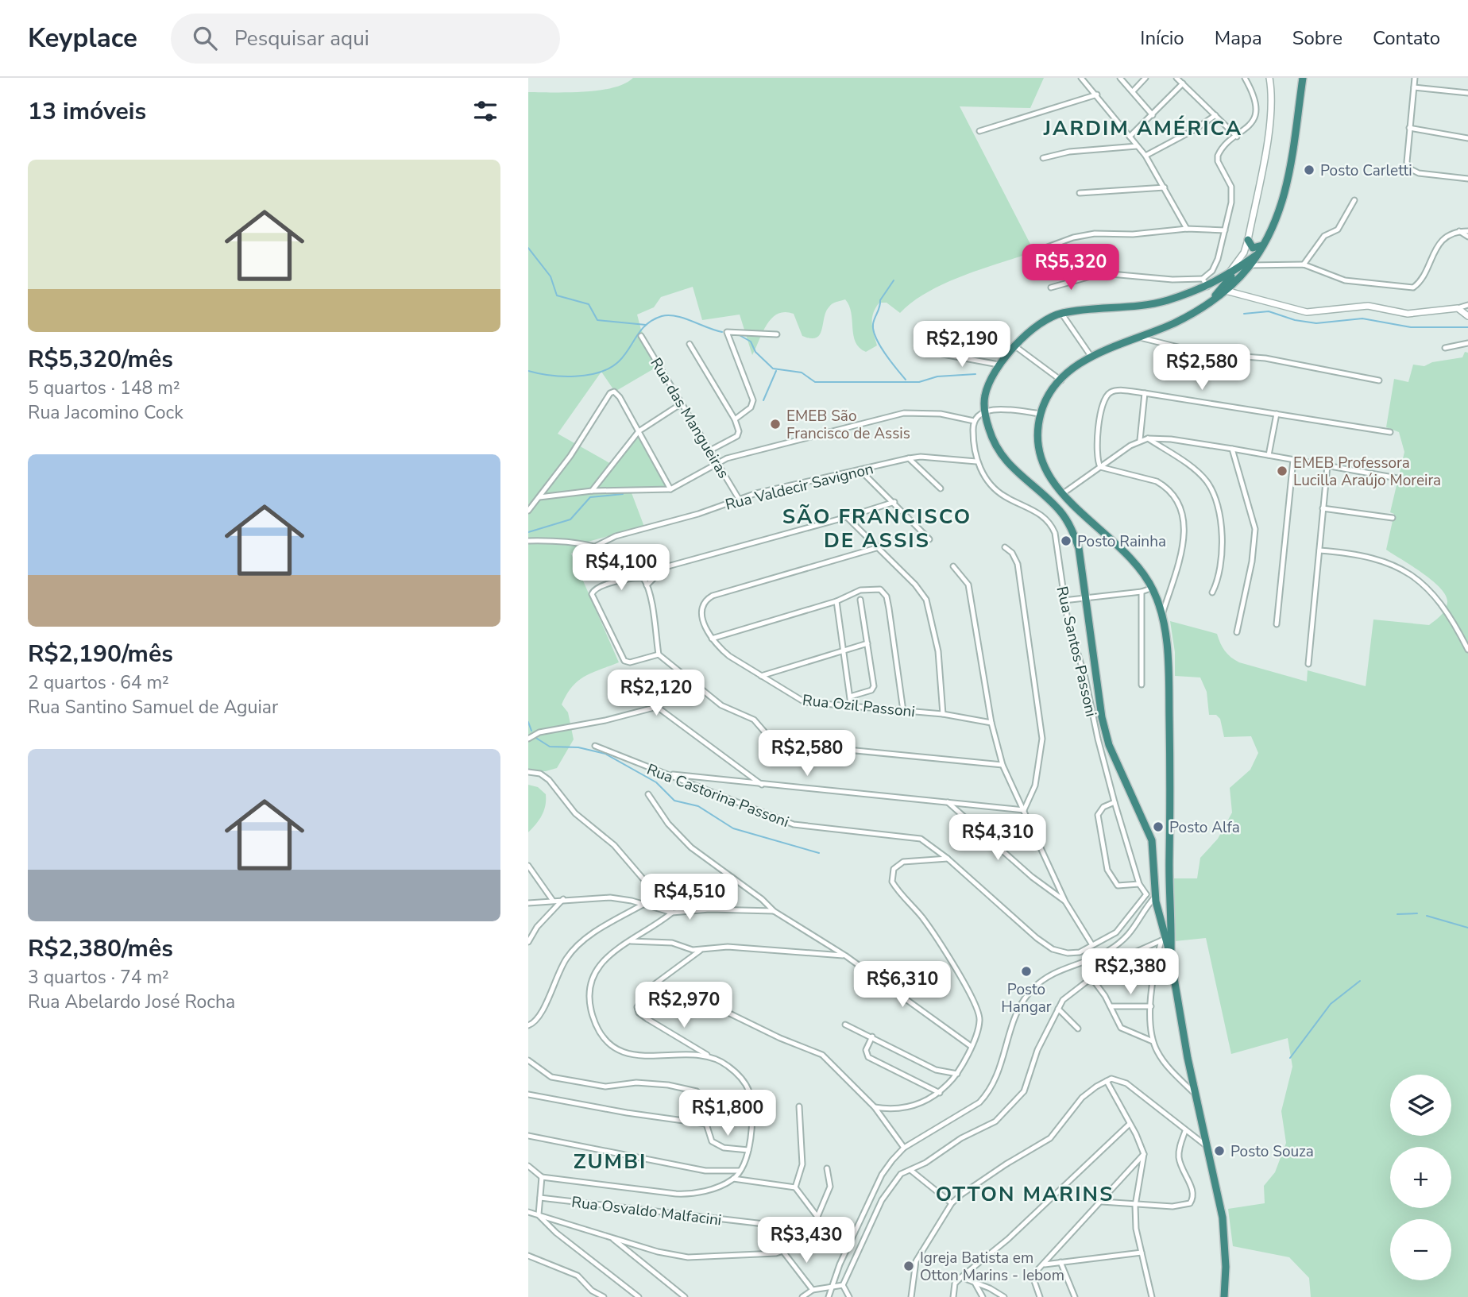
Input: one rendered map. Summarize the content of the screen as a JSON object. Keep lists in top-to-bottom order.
{
  "streets": {
    "street": [
      "Rua das Mangueiras",
      "Rua Valdecir Savignon",
      "Rua Santos Passoni",
      "Rua Ozil Passoni",
      "Rua Castorina Passoni",
      "Rua Osvaldo Malfacini"
    ]
  },
  "crossings": [
    ["Rua das Mangueiras", "Rua Valdecir Savignon"],
    ["Rua Valdecir Savignon", "Rua Santos Passoni"],
    ["Rua Santos Passoni", "Rua Castorina Passoni"]
  ],
  "districts": [
    "JARDIM AMÉRICA",
    "SÃO FRANCISCO DE ASSIS",
    "ZUMBI",
    "OTTON MARINS"
  ],
  "places": [
    "Posto Carletti",
    "EMEB São Francisco de Assis",
    "EMEB Professora Lucilla Araújo Moreira",
    "Posto Rainha",
    "Posto Alfa",
    "Posto Hangar",
    "Posto Souza",
    "Igreja Batista em Otton Marins - Iebom"
  ],
  "page": {
    "header": "Keyplace",
    "search": "Pesquisar aqui",
    "nav": [
      "Início",
      "Mapa",
      "Sobre",
      "Contato"
    ],
    "heading": "13 imóveis",
    "list": [
      {
        "name": "R$5,320/mês",
        "note": "5 quartos · 148 m² · Rua Jacomino Cock"
      },
      {
        "name": "R$2,190/mês",
        "note": "2 quartos · 64 m² · Rua Santino Samuel de Aguiar"
      },
      {
        "name": "R$2,380/mês",
        "note": "3 quartos · 74 m² · Rua Abelardo José Rocha"
      }
    ],
    "price": [
      "R$5,320",
      "R$2,190",
      "R$2,580",
      "R$4,100",
      "R$2,120",
      "R$2,580",
      "R$4,310",
      "R$4,510",
      "R$2,380",
      "R$6,310",
      "R$2,970",
      "R$1,800",
      "R$3,430"
    ],
    "map_buttons": ["+", "−"]
  }
}
